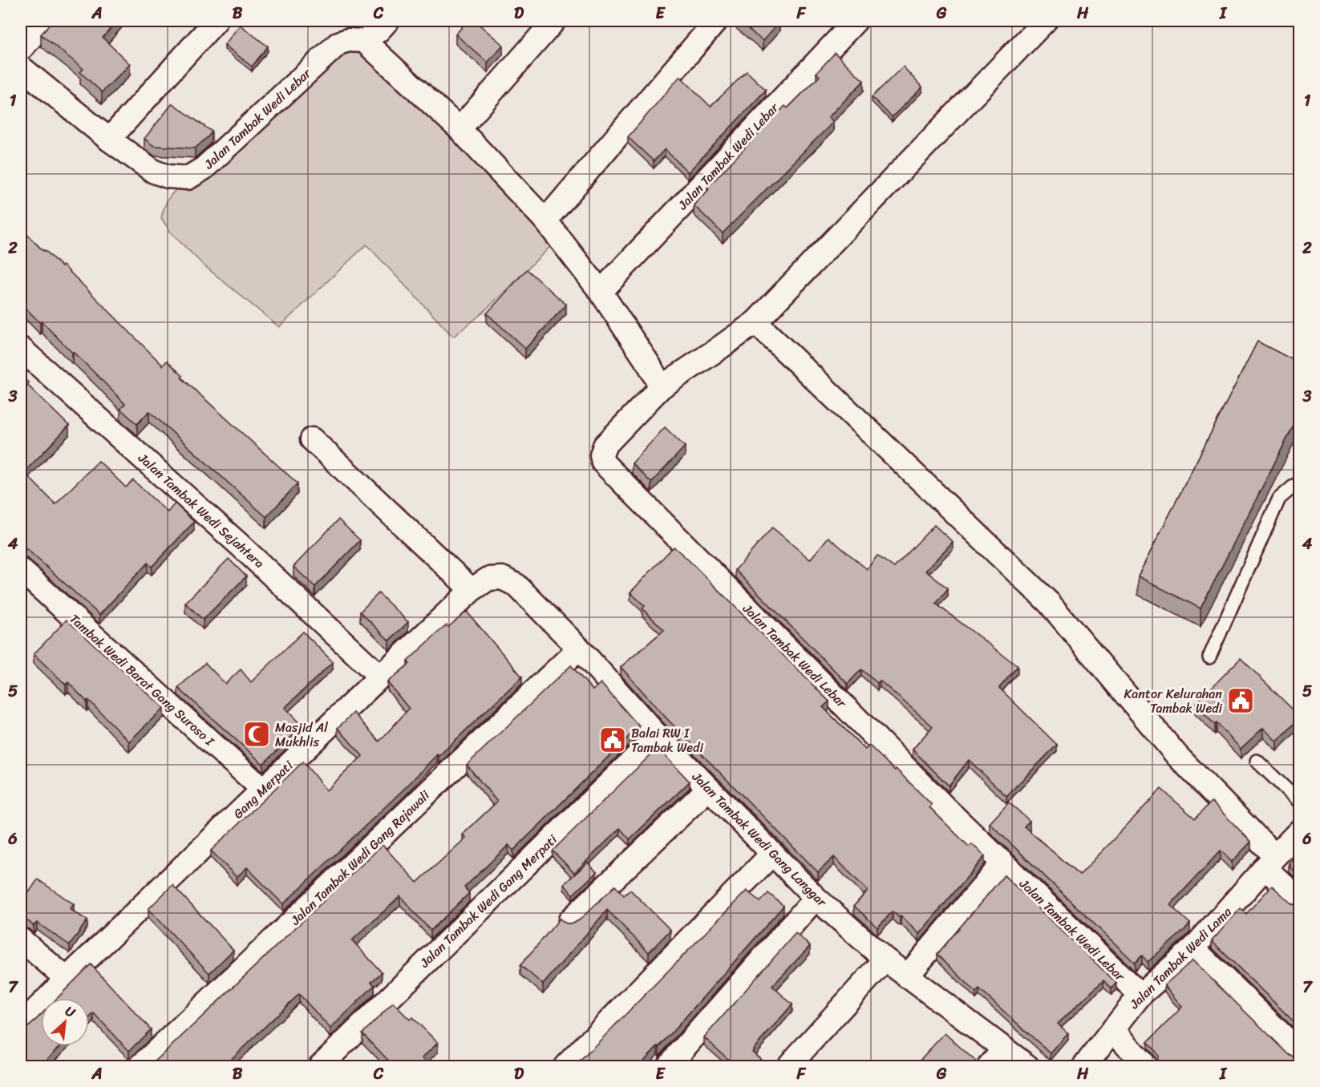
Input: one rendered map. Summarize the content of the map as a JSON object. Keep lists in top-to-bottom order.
{
  "streets": {
    "street": [
      "Jalan Tambak Wedi Lebar",
      "Jalan Tambak Wedi Sejahtera",
      "Tambak Wedi Barat Gang Suroso I",
      "Gang Merpati",
      "Jalan Tambak Wedi Gang Langgar",
      "Jalan Tambak Wedi Gang Rajawali",
      "Jalan Tambak Wedi Gang Merpati",
      "Jalan Tambak Wedi Lama"
    ]
  },
  "crossings": [
    ["Jalan Tambak Wedi Lebar", "Jalan Tambak Wedi Lama"],
    ["Jalan Tambak Wedi Sejahtera", "Gang Merpati"],
    ["Tambak Wedi Barat Gang Suroso I", "Gang Merpati"],
    ["Gang Merpati", "Jalan Tambak Wedi Gang Langgar"],
    ["Jalan Tambak Wedi Gang Langgar", "Jalan Tambak Wedi Gang Rajawali"],
    ["Jalan Tambak Wedi Gang Langgar", "Jalan Tambak Wedi Gang Merpati"]
  ],
  "places": {
    "public building": ["Kantor Kelurahan Tambak Wedi", "Balai RW I Tambak Wedi"],
    "mosque": ["Masjid Al Mukhlis"]
  },
  "north": "top right",
  "grid": {
    "columns": [
      "A",
      "B",
      "C",
      "D",
      "E",
      "F",
      "G",
      "H",
      "I"
    ],
    "rows": [
      "1",
      "2",
      "3",
      "4",
      "5",
      "6",
      "7"
    ]
  }
}
